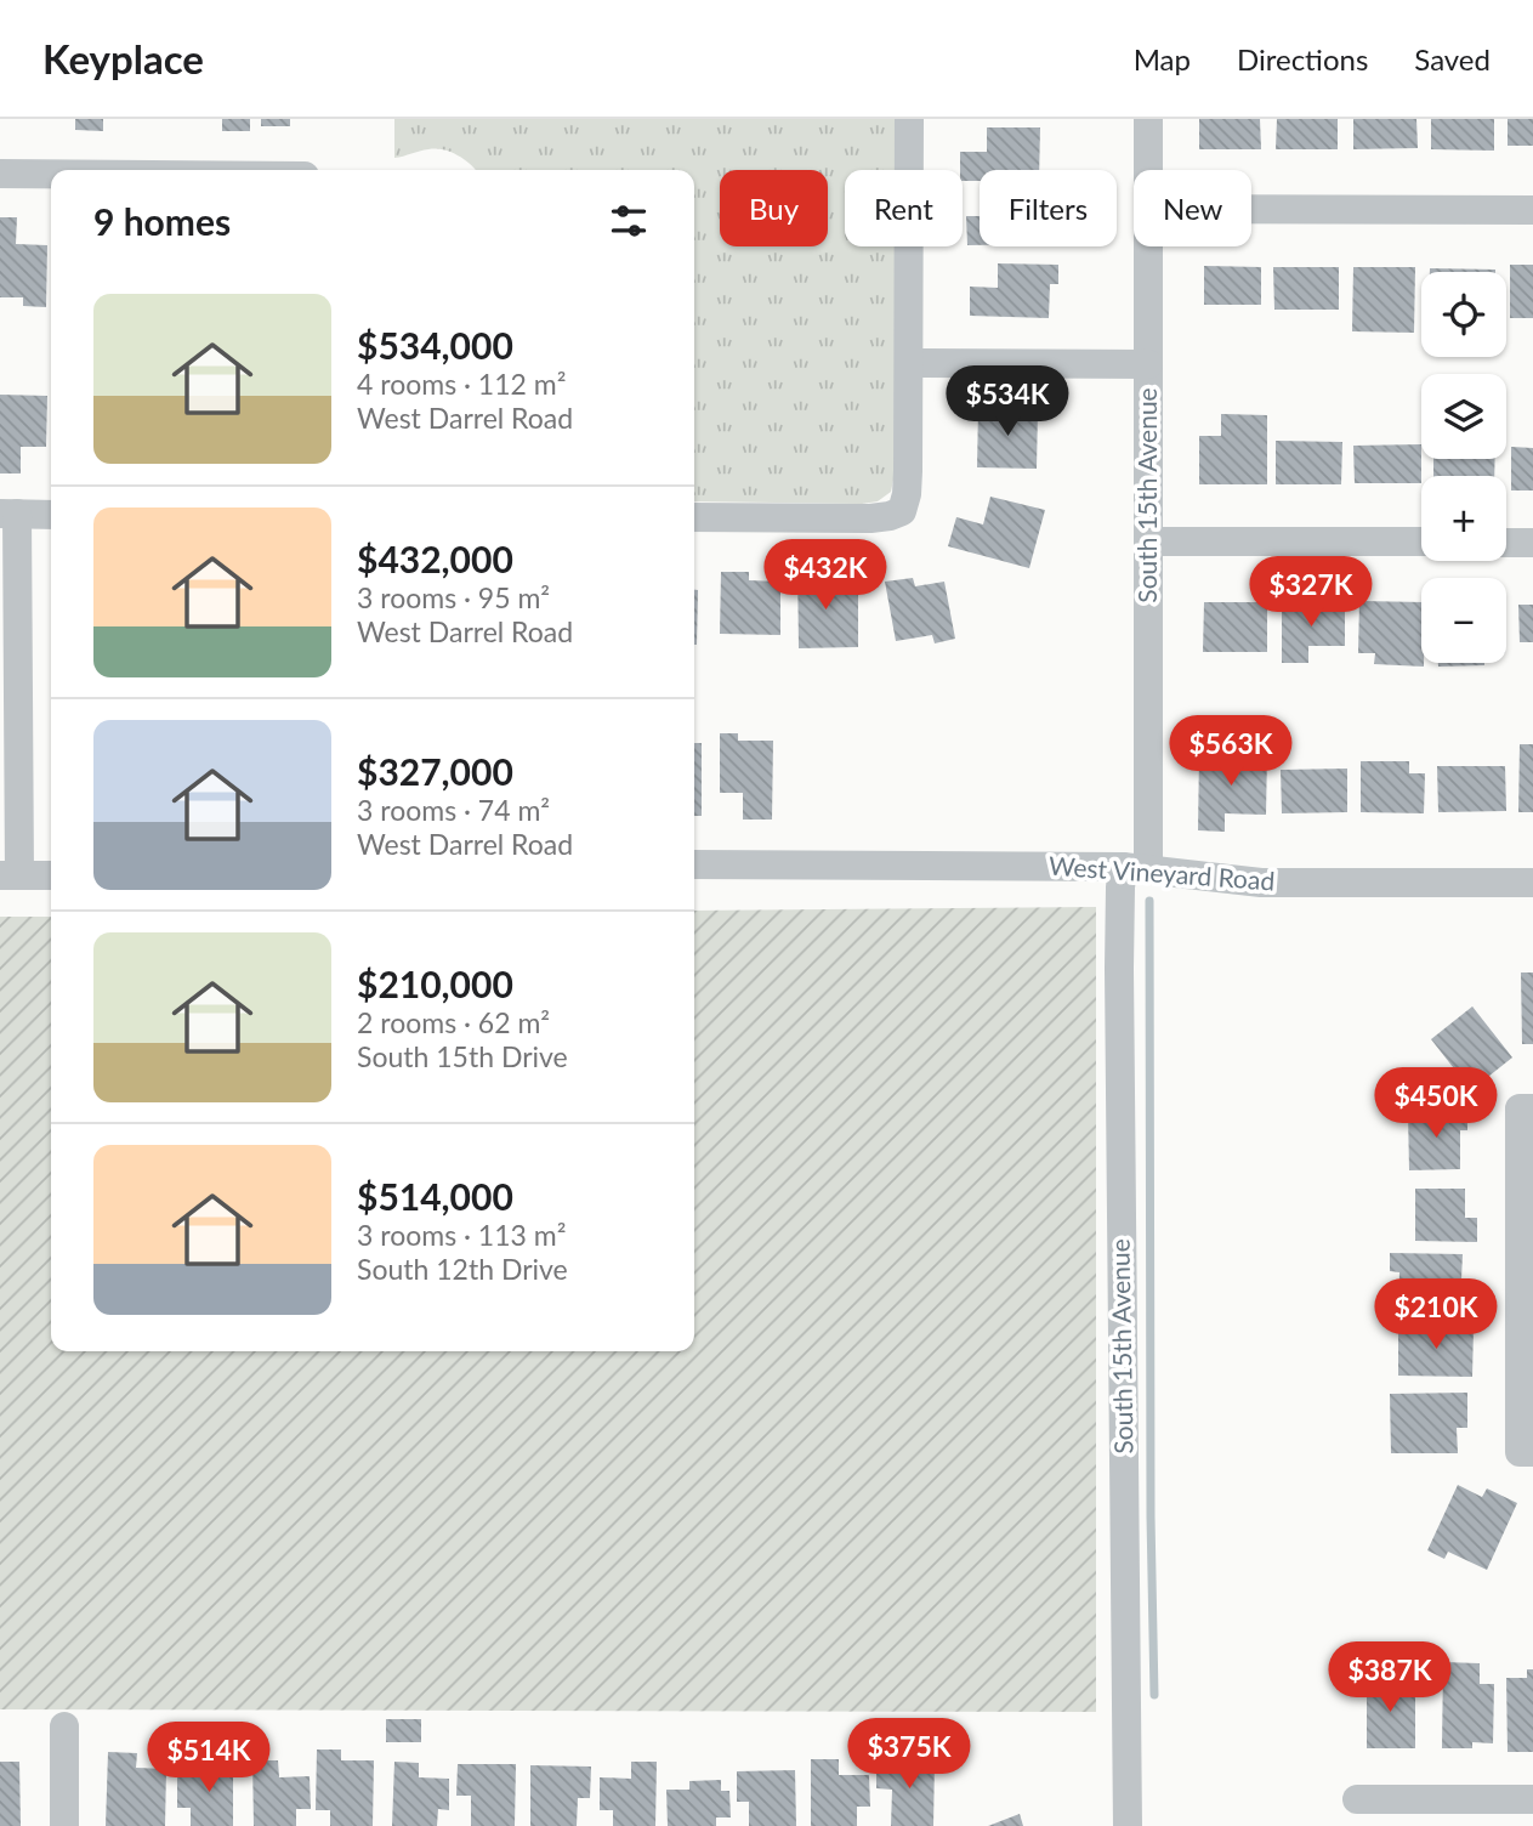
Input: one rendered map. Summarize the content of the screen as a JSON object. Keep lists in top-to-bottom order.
{
  "streets": {
    "street": ["South 15th Avenue", "West Vineyard Road"]
  },
  "crossings": [
    ["South 15th Avenue", "West Vineyard Road"]
  ],
  "page": {
    "header": "Keyplace",
    "nav": ["Map", "Directions", "Saved"],
    "chip": [
      "Buy",
      "Rent",
      "Filters",
      "New"
    ],
    "heading": "9 homes",
    "map_buttons": ["+", "−"],
    "list": [
      {
        "name": "$534,000",
        "note": "4 rooms · 112 m² · West Darrel Road"
      },
      {
        "name": "$432,000",
        "note": "3 rooms · 95 m² · West Darrel Road"
      },
      {
        "name": "$327,000",
        "note": "3 rooms · 74 m² · West Darrel Road"
      },
      {
        "name": "$210,000",
        "note": "2 rooms · 62 m² · South 15th Drive"
      },
      {
        "name": "$514,000",
        "note": "3 rooms · 113 m² · South 12th Drive"
      }
    ],
    "price": [
      "$534K",
      "$432K",
      "$327K",
      "$563K",
      "$450K",
      "$210K",
      "$387K",
      "$375K",
      "$514K"
    ]
  }
}
